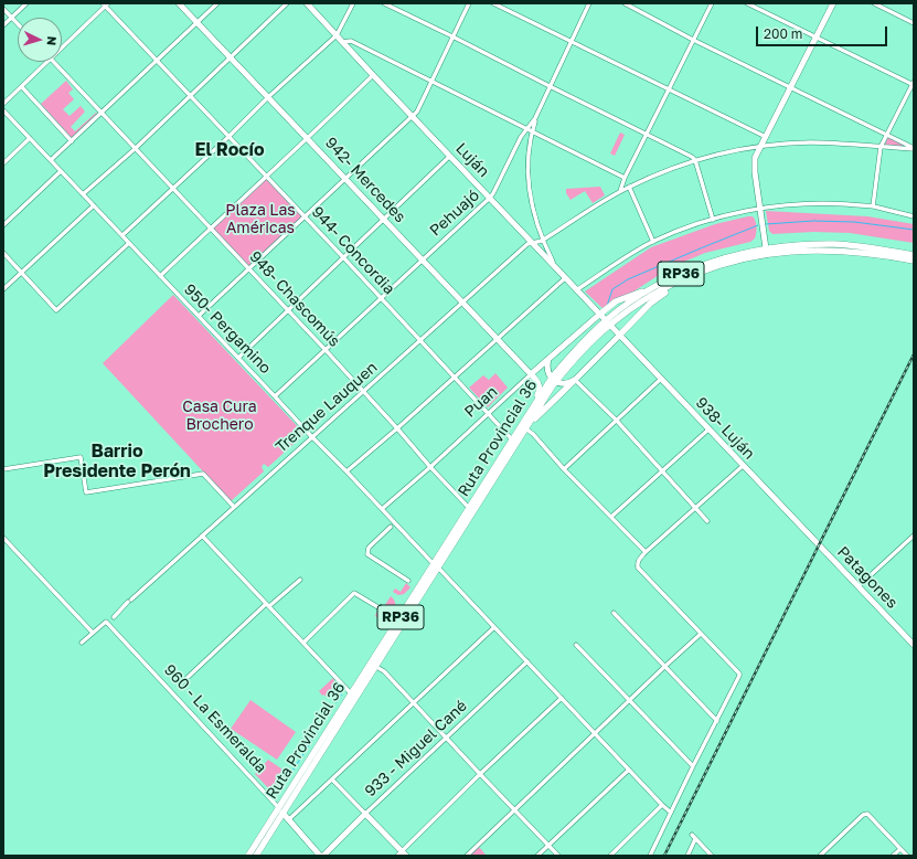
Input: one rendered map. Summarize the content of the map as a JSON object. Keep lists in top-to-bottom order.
{
  "streets": {
    "main road": [
      "Luján",
      "942- Mercedes",
      "RP36",
      "Puan",
      "938- Luján",
      "Ruta Provincial 36",
      "Patagones",
      "960 - La Esmeralda",
      "933 - Miguel Cané"
    ],
    "street": [
      "Pehuajó",
      "944- Concordia",
      "948- Chascomús",
      "950- Pergamino",
      "Trenque Lauquen"
    ]
  },
  "crossings": [
    ["Luján", "Pehuajó"],
    ["Luján", "Puan"],
    ["Luján", "Trenque Lauquen"],
    ["Luján", "938- Luján"],
    ["Luján", "Ruta Provincial 36"],
    ["942- Mercedes", "Pehuajó"],
    ["942- Mercedes", "Puan"],
    ["942- Mercedes", "Trenque Lauquen"],
    ["Pehuajó", "944- Concordia"],
    ["Pehuajó", "948- Chascomús"],
    ["Pehuajó", "950- Pergamino"],
    ["944- Concordia", "Puan"],
    ["944- Concordia", "Trenque Lauquen"],
    ["944- Concordia", "Ruta Provincial 36"],
    ["948- Chascomús", "Puan"],
    ["948- Chascomús", "Trenque Lauquen"],
    ["948- Chascomús", "Ruta Provincial 36"],
    ["950- Pergamino", "Puan"],
    ["950- Pergamino", "Trenque Lauquen"],
    ["950- Pergamino", "Ruta Provincial 36"],
    ["950- Pergamino", "933 - Miguel Cané"],
    ["Trenque Lauquen", "960 - La Esmeralda"],
    ["938- Luján", "Patagones"],
    ["Ruta Provincial 36", "960 - La Esmeralda"],
    ["960 - La Esmeralda", "933 - Miguel Cané"]
  ],
  "districts": ["El Rocío", "Barrio Presidente Perón"],
  "parks": ["Plaza Las Américas", "Casa Cura Brochero"],
  "scale_bar": "200 m",
  "north": "right"
}
